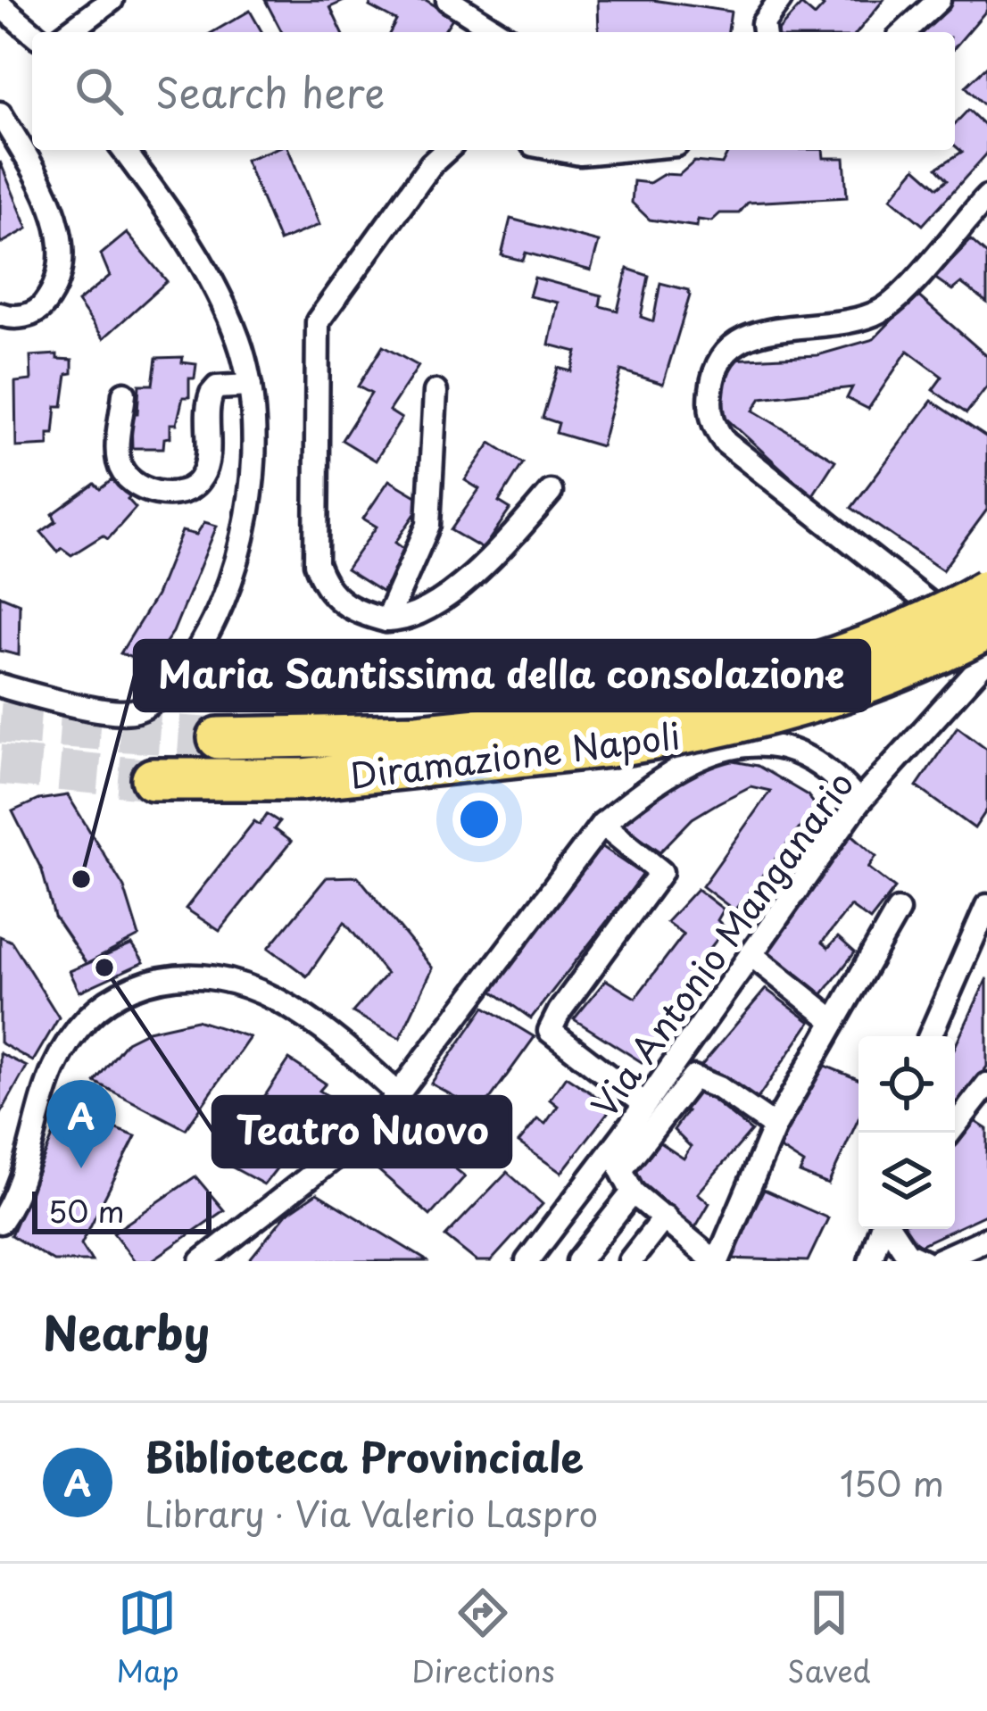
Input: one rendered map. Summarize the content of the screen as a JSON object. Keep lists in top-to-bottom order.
{
  "streets": {
    "highway": ["Diramazione Napoli"],
    "street": ["Via Antonio Manganario"]
  },
  "crossings": [
    ["Diramazione Napoli", "Via Antonio Manganario"]
  ],
  "places": ["Maria Santissima della consolazione", "Teatro Nuovo"],
  "scale_bar": "50 m",
  "page": {
    "search": "Search here",
    "pins": "A",
    "scale": "50 m",
    "heading": "Nearby",
    "list": [
      {
        "mark": "A",
        "name": "Biblioteca Provinciale",
        "note": "Library · Via Valerio Laspro",
        "value": "150 m"
      }
    ],
    "nav": ["Map", "Directions", "Saved"]
  }
}
